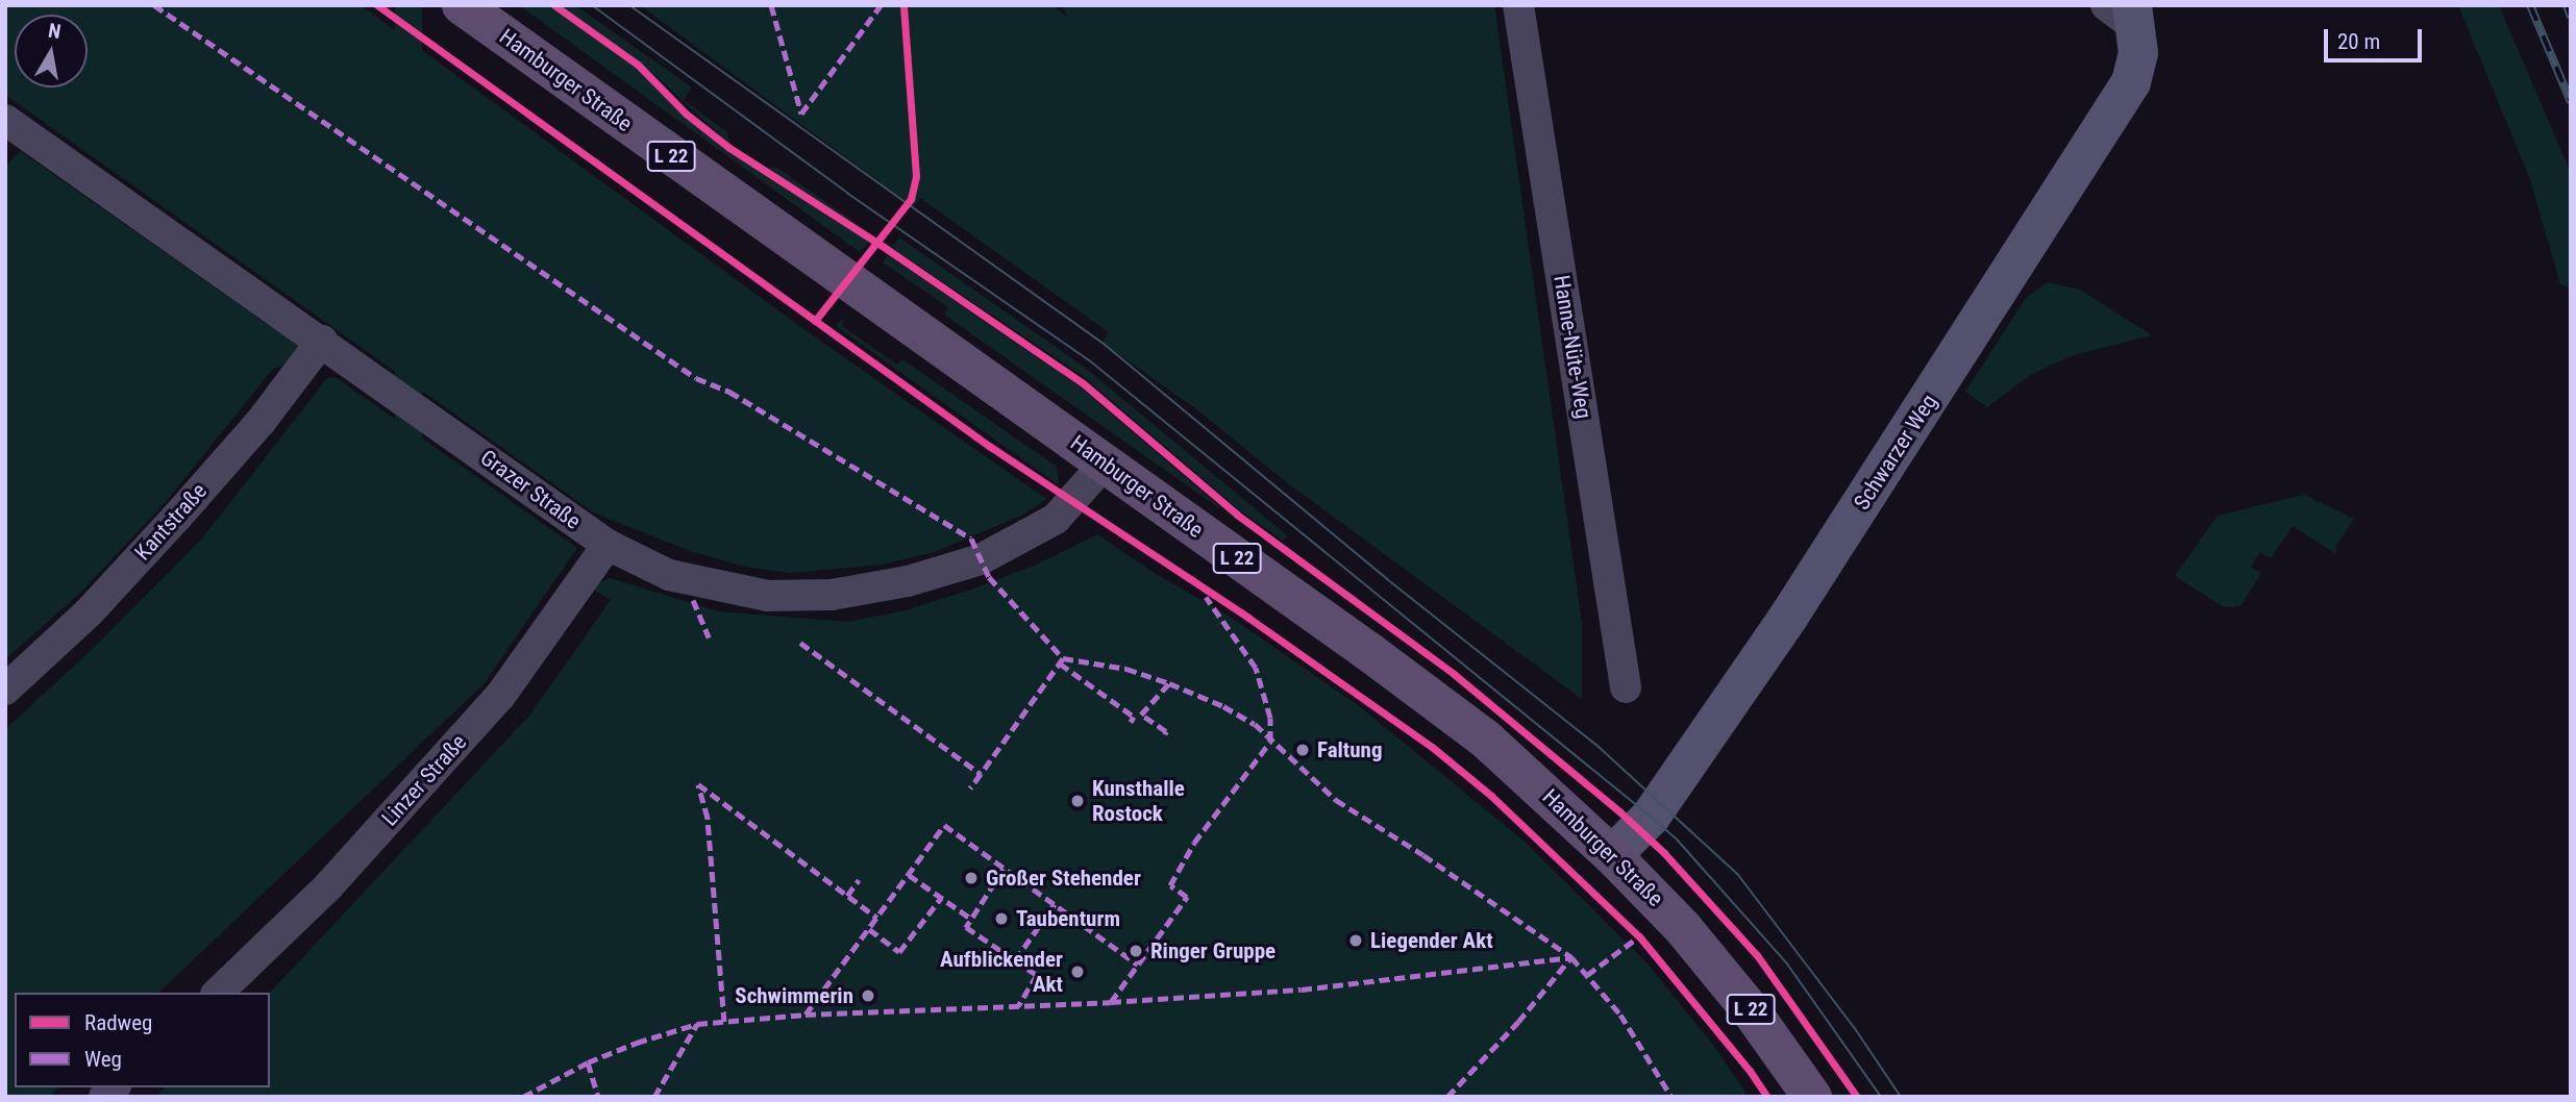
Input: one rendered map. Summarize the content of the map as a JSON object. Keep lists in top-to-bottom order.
{
  "streets": {
    "main road": ["Hamburger Straße", "L 22"],
    "street": [
      "Hanne-Nüte-Weg",
      "Schwarzer Weg",
      "Grazer Straße",
      "Kantstraße",
      "Linzer Straße"
    ]
  },
  "crossings": [
    ["Hamburger Straße", "Schwarzer Weg"],
    ["Hamburger Straße", "Grazer Straße"],
    ["Grazer Straße", "Kantstraße"],
    ["Grazer Straße", "Linzer Straße"]
  ],
  "places": [
    "Faltung",
    "Kunsthalle Rostock",
    "Großer Stehender",
    "Taubenturm",
    "Liegender Akt",
    "Ringer Gruppe",
    "Aufblickender Akt",
    "Schwimmerin"
  ],
  "legend": ["Radweg", "Weg"],
  "scale_bar": "20 m",
  "north": "top"
}
